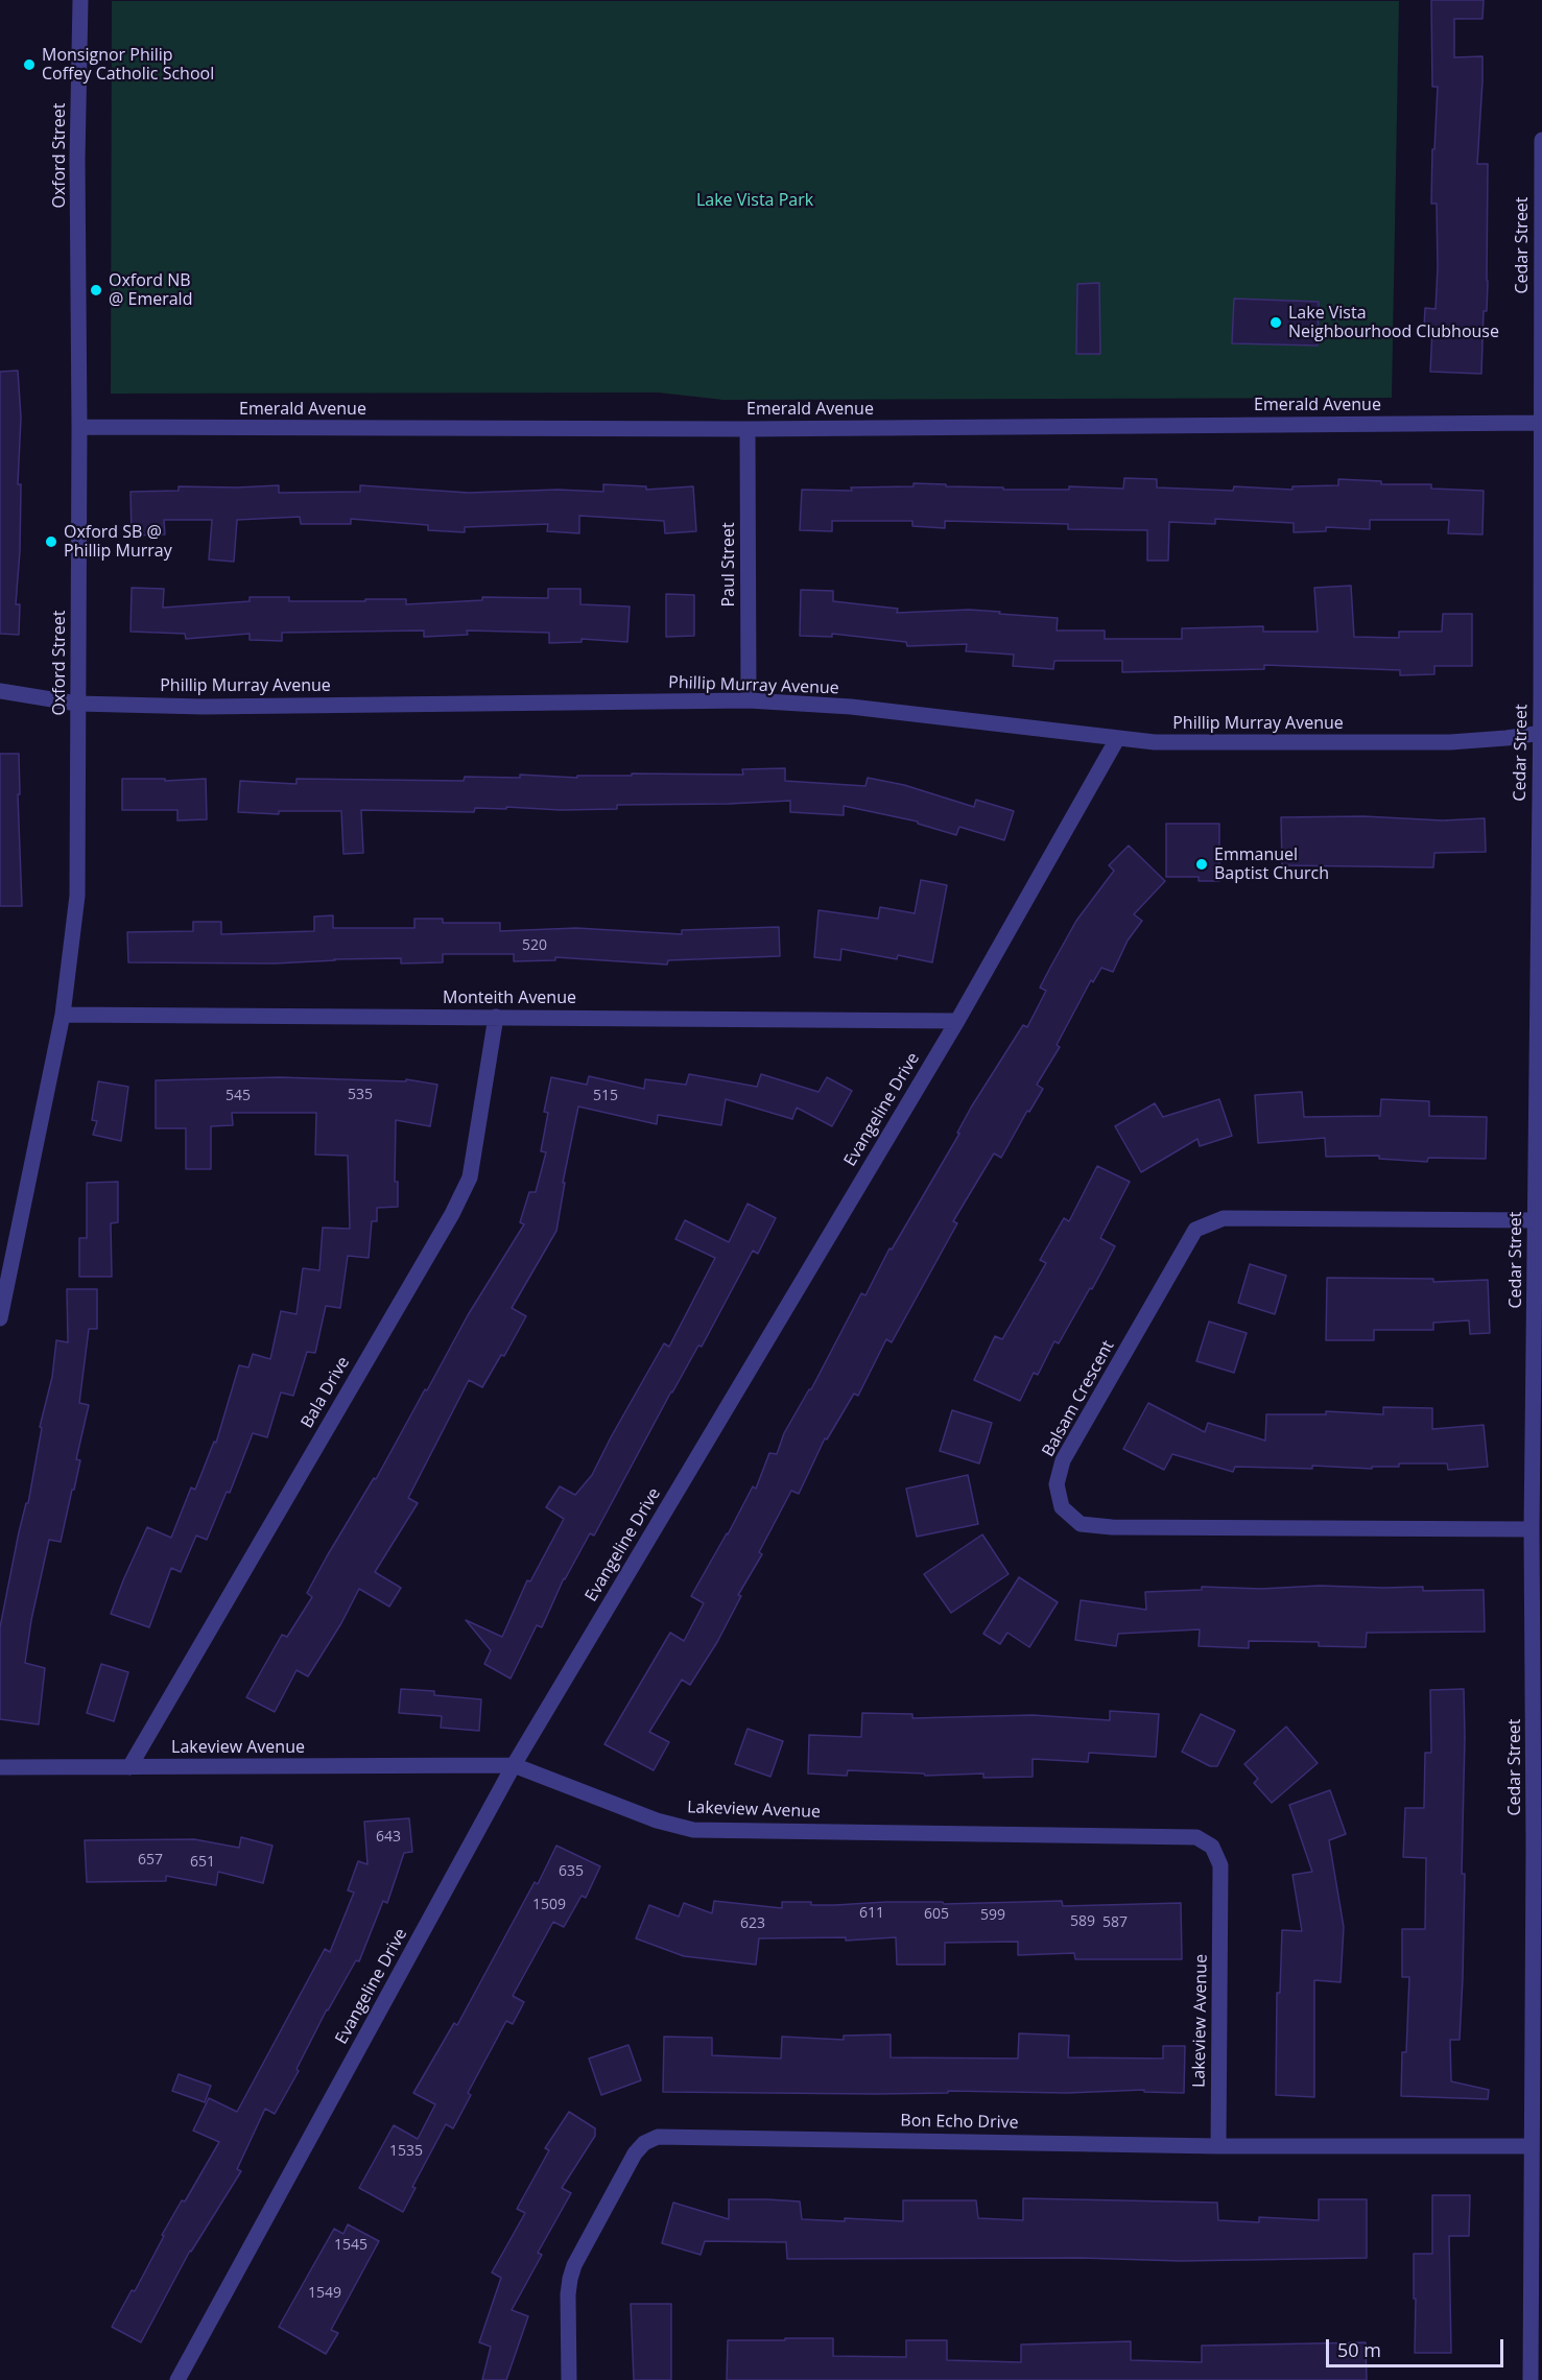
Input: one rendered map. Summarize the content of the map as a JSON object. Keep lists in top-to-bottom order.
{
  "streets": {
    "street": [
      "Oxford Street",
      "Cedar Street",
      "Emerald Avenue",
      "Paul Street",
      "Phillip Murray Avenue",
      "Monteith Avenue",
      "Evangeline Drive",
      "Bala Drive",
      "Balsam Crescent",
      "Lakeview Avenue",
      "Bon Echo Drive"
    ]
  },
  "crossings": [
    ["Oxford Street", "Emerald Avenue"],
    ["Oxford Street", "Phillip Murray Avenue"],
    ["Oxford Street", "Monteith Avenue"],
    ["Cedar Street", "Emerald Avenue"],
    ["Cedar Street", "Phillip Murray Avenue"],
    ["Cedar Street", "Balsam Crescent"],
    ["Cedar Street", "Bon Echo Drive"],
    ["Emerald Avenue", "Paul Street"],
    ["Paul Street", "Phillip Murray Avenue"],
    ["Phillip Murray Avenue", "Evangeline Drive"],
    ["Monteith Avenue", "Evangeline Drive"],
    ["Monteith Avenue", "Bala Drive"],
    ["Evangeline Drive", "Lakeview Avenue"],
    ["Bala Drive", "Lakeview Avenue"],
    ["Lakeview Avenue", "Bon Echo Drive"]
  ],
  "parks": ["Lake Vista Park"],
  "places": [
    "Monsignor Philip Coffey Catholic School",
    "Oxford NB @ Emerald",
    "Lake Vista Neighbourhood Clubhouse",
    "Oxford SB @ Phillip Murray",
    "Emmanuel Baptist Church"
  ],
  "house_numbers": [
    "520",
    "535",
    "545",
    "515",
    "643",
    "657",
    "651",
    "635",
    "1509",
    "611",
    "605",
    "599",
    "589",
    "587",
    "623",
    "1535",
    "1545",
    "1549"
  ],
  "scale_bar": "50 m"
}
